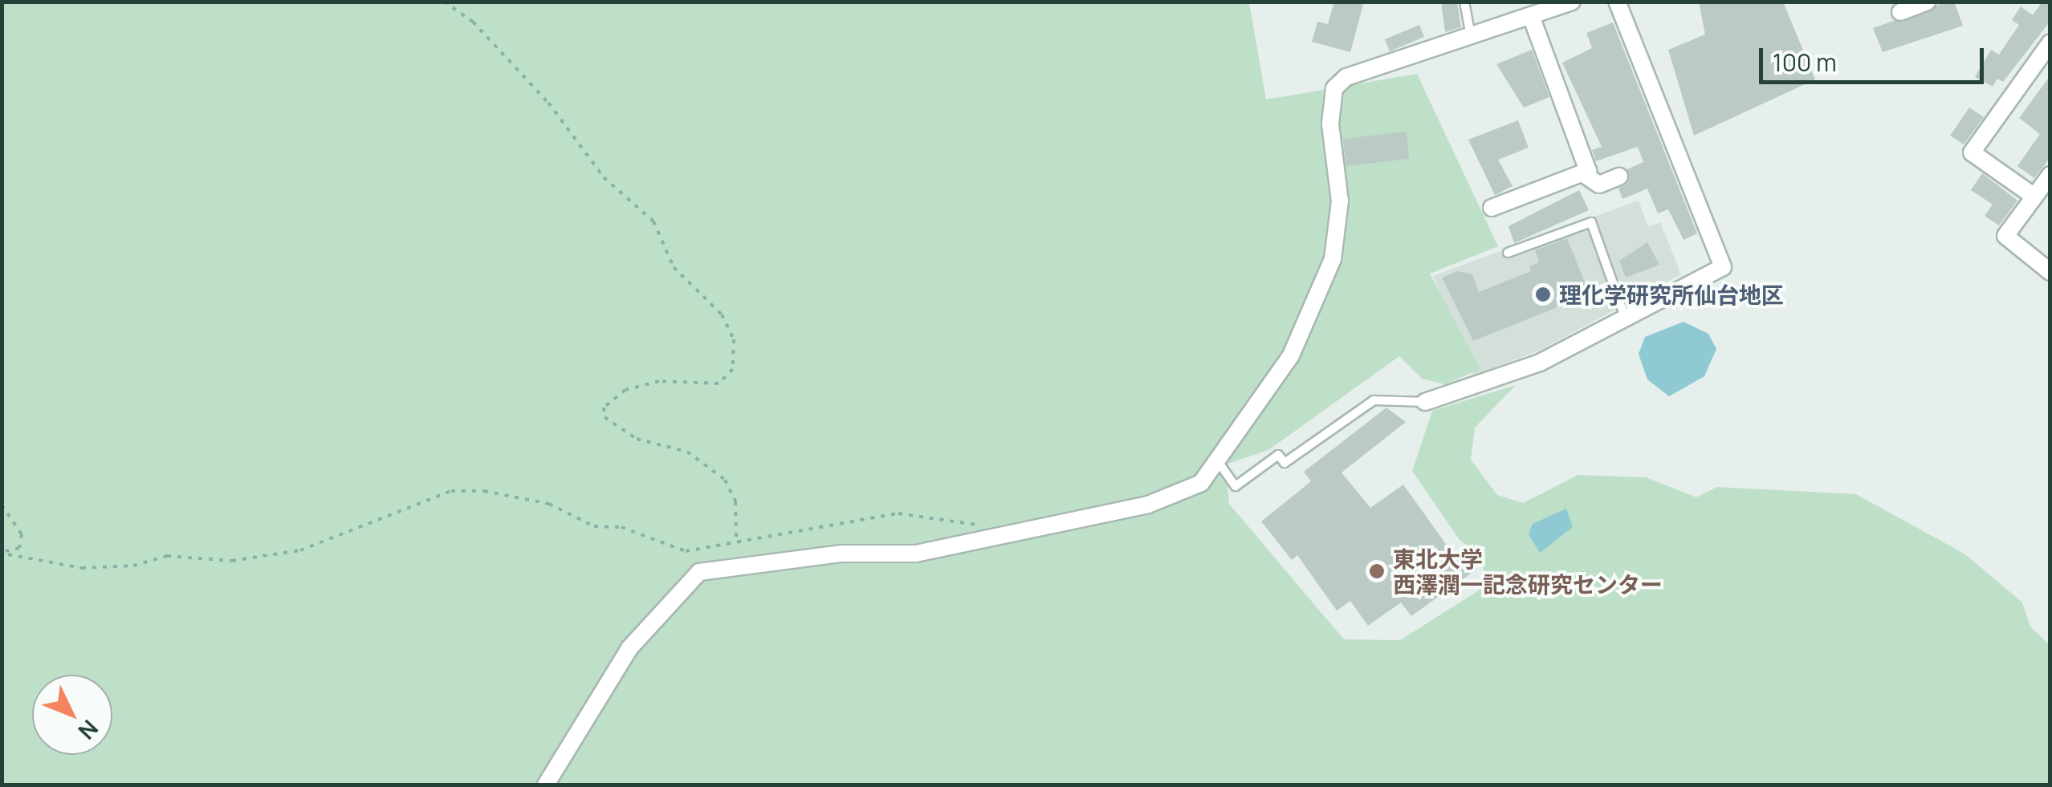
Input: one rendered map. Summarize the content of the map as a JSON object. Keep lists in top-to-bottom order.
{
  "places": ["理化学研究所仙台地区", "東北大学 西澤潤一記念研究センター"],
  "scale_bar": "100 m",
  "north": "bottom right"
}
